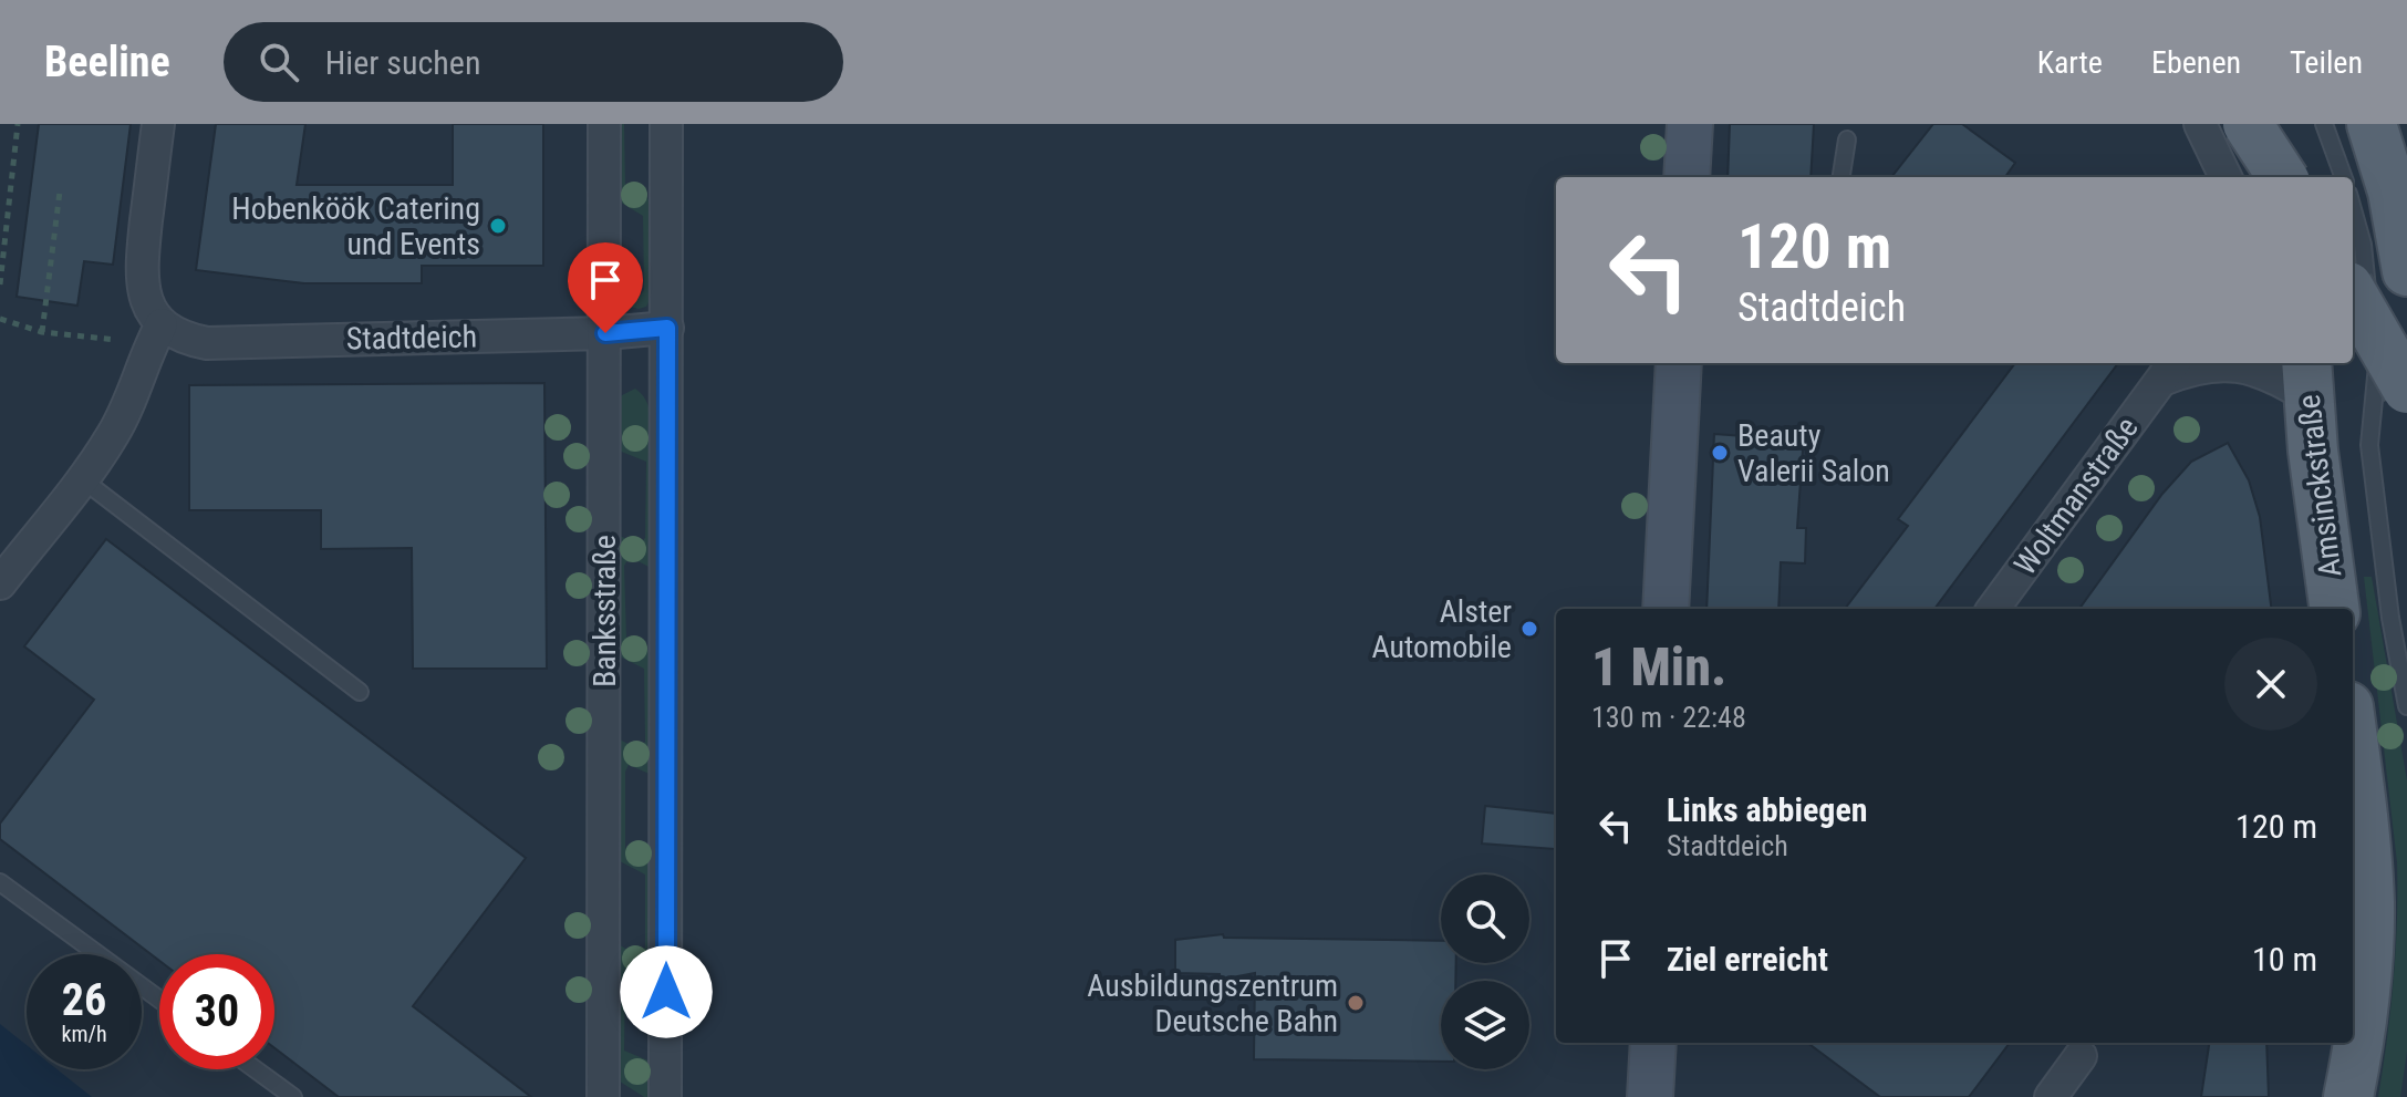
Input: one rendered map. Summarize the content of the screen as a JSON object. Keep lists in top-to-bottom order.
{
  "streets": {
    "main road": ["Amsinckstraße"],
    "street": ["Stadtdeich", "Woltmanstraße", "Banksstraße"]
  },
  "crossings": [
    ["Stadtdeich", "Banksstraße"],
    ["Amsinckstraße", "Woltmanstraße"]
  ],
  "places": [
    "Hobenköök Catering und Events",
    "Beauty Valerii Salon",
    "Alster Automobile",
    "Ausbildungszentrum Deutsche Bahn"
  ],
  "page": {
    "header": "Beeline",
    "search": "Hier suchen",
    "nav": ["Karte", "Ebenen", "Teilen"],
    "turn": ["120 m", "Stadtdeich"],
    "heading": ["1 Min.", "130 m · 22:48"],
    "list": [
      {
        "name": "Links abbiegen",
        "note": "Stadtdeich",
        "value": "120 m"
      },
      {
        "name": "Ziel erreicht",
        "value": "10 m"
      }
    ],
    "speed": "26 km/h",
    "limit": "30"
  }
}
